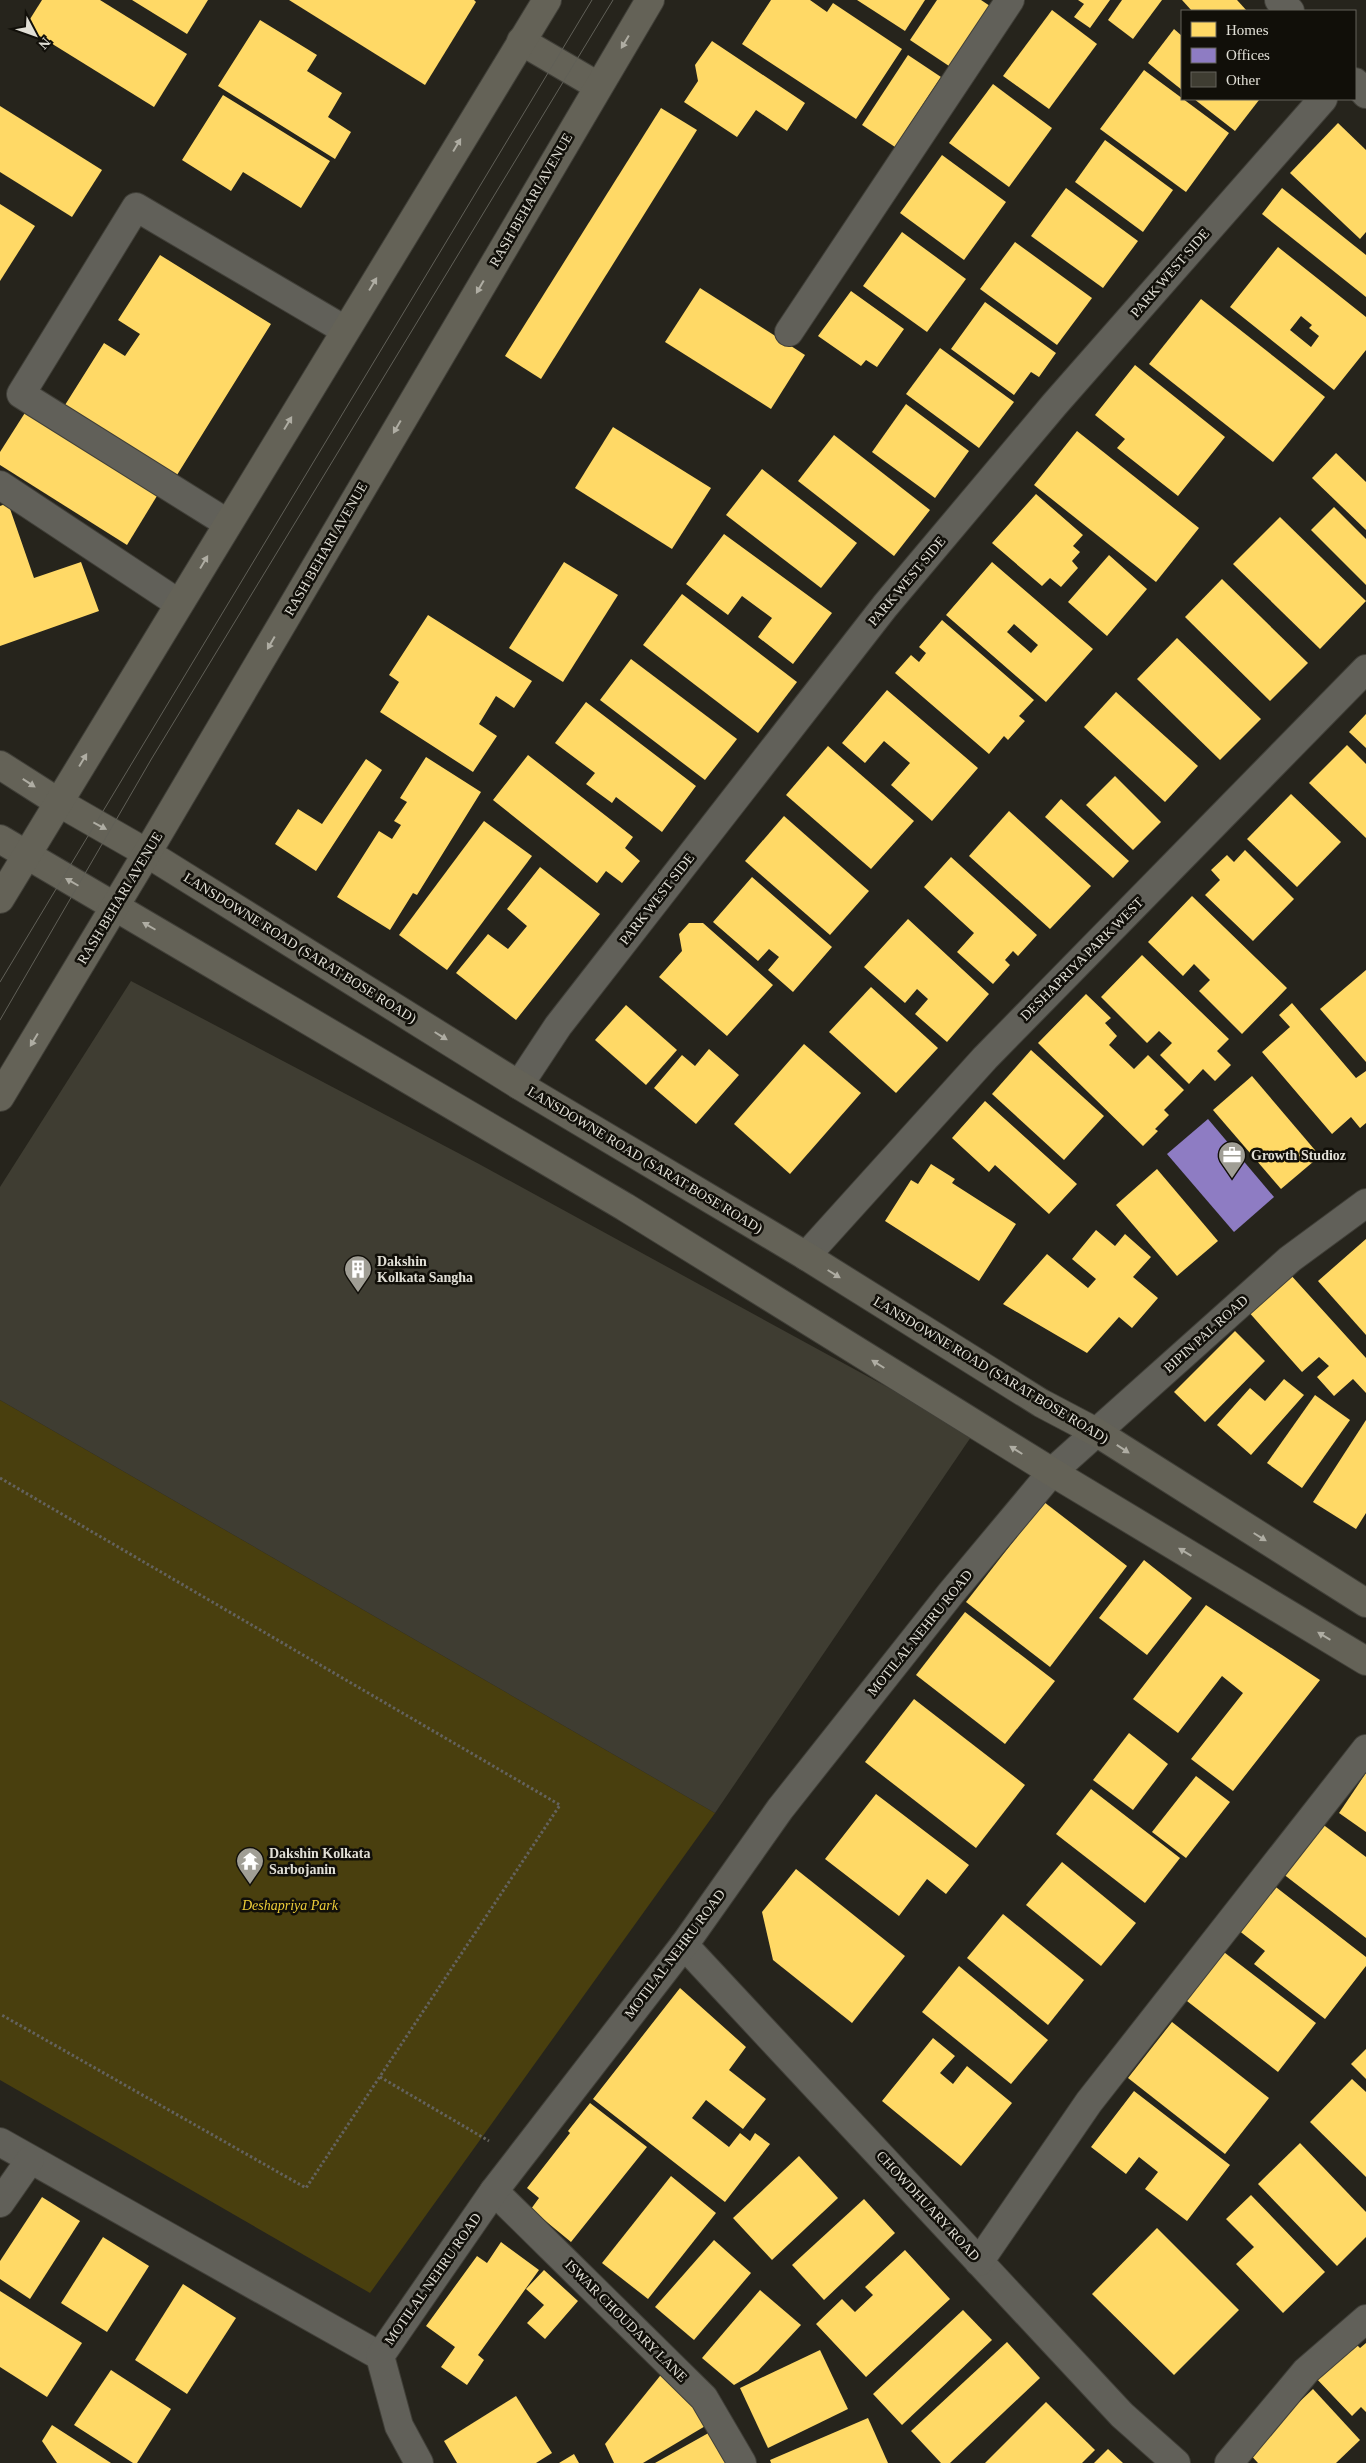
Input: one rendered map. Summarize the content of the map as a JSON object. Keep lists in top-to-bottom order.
{
  "streets": {
    "main road": ["RASH BEHARI AVENUE", "LANSDOWNE ROAD (SARAT BOSE ROAD)"],
    "street": [
      "PARK WEST SIDE",
      "DESHAPRIYA PARK WEST",
      "BIPIN PAL ROAD",
      "MOTILAL NEHRU ROAD",
      "CHOWDHUARY ROAD",
      "ISWAR CHOUDARY LANE"
    ]
  },
  "crossings": [
    ["RASH BEHARI AVENUE", "LANSDOWNE ROAD (SARAT BOSE ROAD)"],
    ["PARK WEST SIDE", "LANSDOWNE ROAD (SARAT BOSE ROAD)"],
    ["LANSDOWNE ROAD (SARAT BOSE ROAD)", "DESHAPRIYA PARK WEST"],
    ["LANSDOWNE ROAD (SARAT BOSE ROAD)", "BIPIN PAL ROAD"],
    ["BIPIN PAL ROAD", "MOTILAL NEHRU ROAD"],
    ["MOTILAL NEHRU ROAD", "CHOWDHUARY ROAD"],
    ["MOTILAL NEHRU ROAD", "ISWAR CHOUDARY LANE"]
  ],
  "parks": ["Deshapriya Park"],
  "places": {
    "office": ["Growth Studioz"],
    "building": ["Dakshin Kolkata Sangha"],
    "temple": ["Dakshin Kolkata Sarbojanin"]
  },
  "legend": ["Homes", "Offices", "Other"],
  "north": "bottom right"
}
